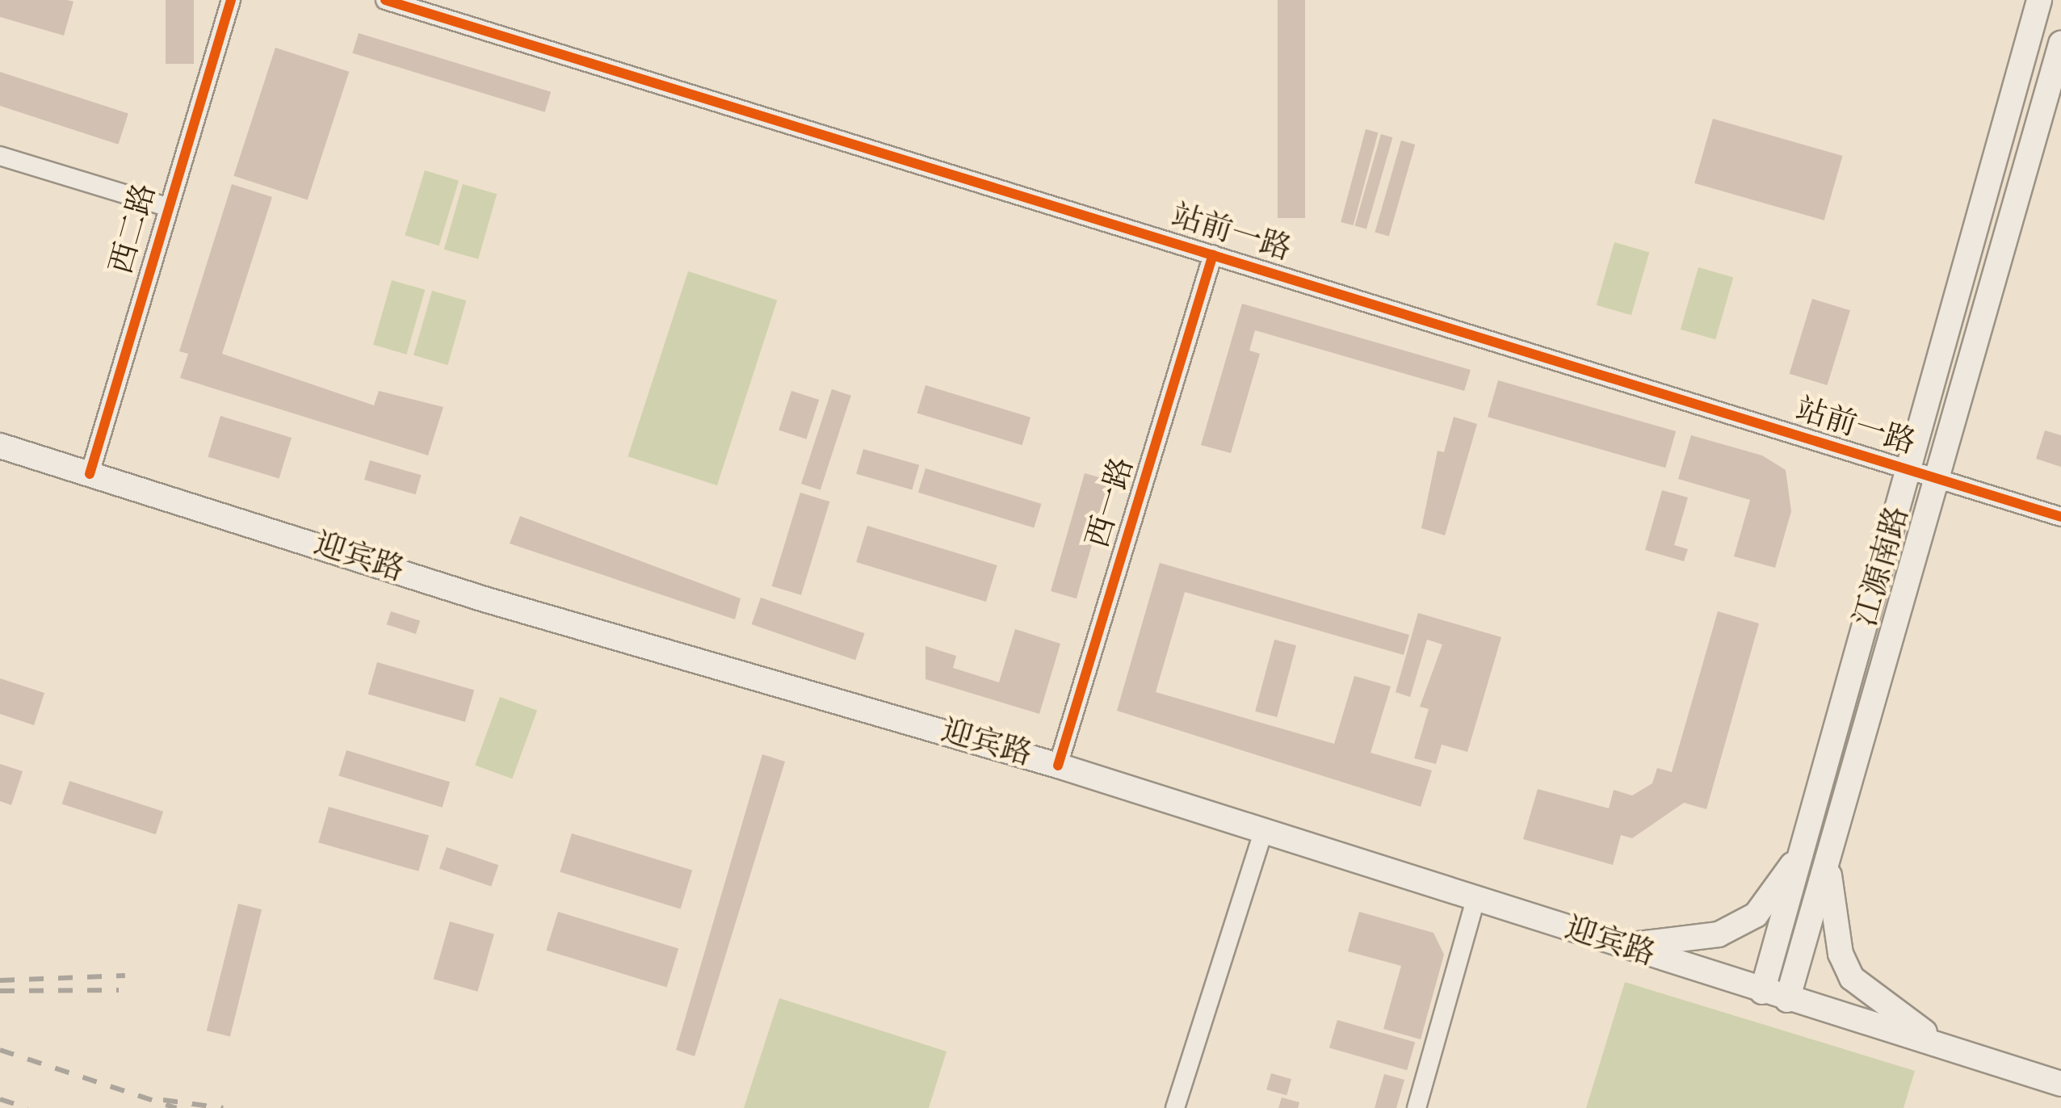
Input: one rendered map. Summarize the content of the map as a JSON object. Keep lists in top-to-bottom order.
{
  "streets": {
    "main road": ["迎宾路", "江源南路"],
    "street": ["西二路", "站前一路", "西一路"]
  },
  "crossings": [
    ["西二路", "迎宾路"],
    ["站前一路", "西一路"],
    ["站前一路", "江源南路"],
    ["西一路", "迎宾路"],
    ["迎宾路", "江源南路"]
  ]
}
